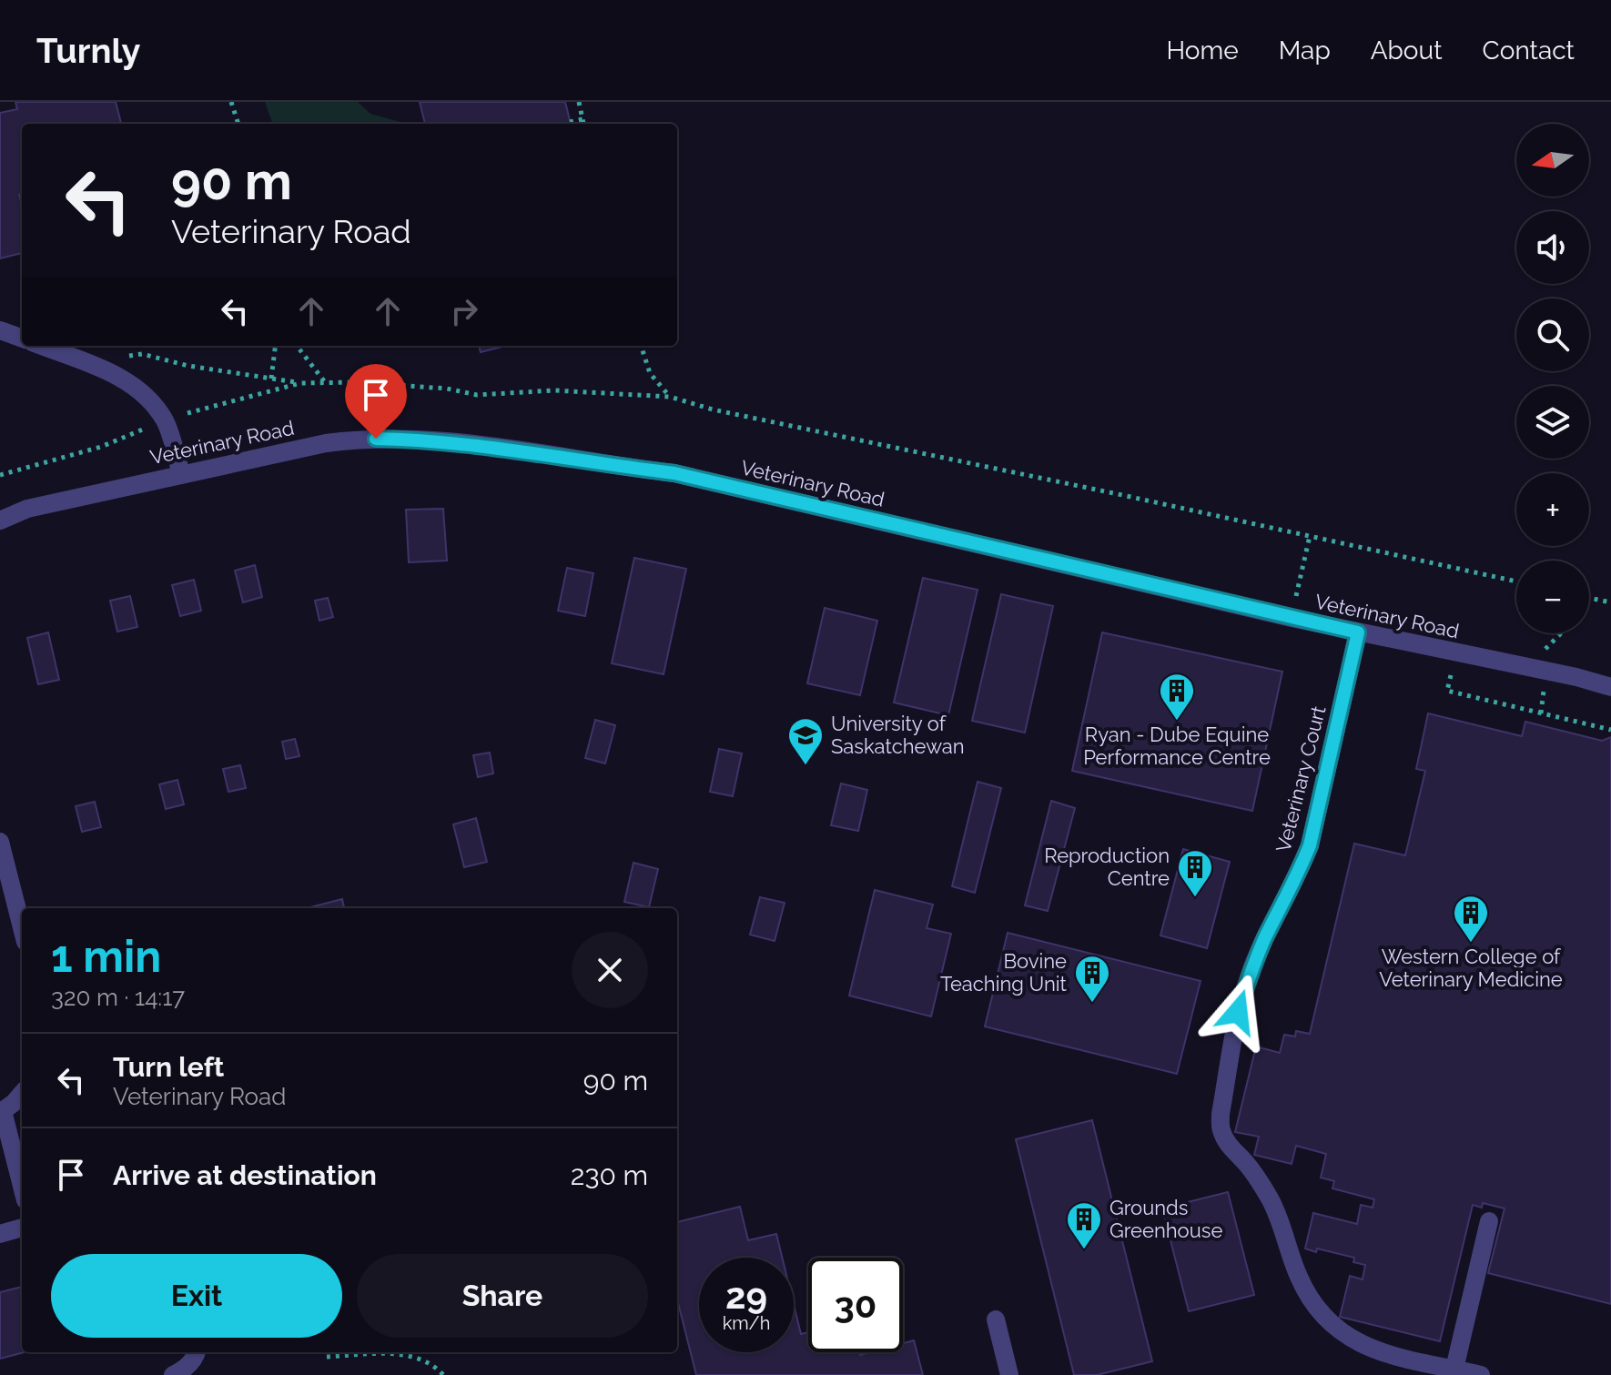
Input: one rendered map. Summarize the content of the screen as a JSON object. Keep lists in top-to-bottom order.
{
  "streets": {
    "street": ["Veterinary Road", "Veterinary Court"]
  },
  "crossings": [
    ["Veterinary Road", "Veterinary Court"]
  ],
  "places": {
    "building": [
      "Ryan - Dube Equine Performance Centre",
      "Reproduction Centre",
      "Western College of Veterinary Medicine",
      "Bovine Teaching Unit",
      "Grounds Greenhouse"
    ],
    "school or university": ["University of Saskatchewan"]
  },
  "north": "left",
  "page": {
    "header": "Turnly",
    "nav": [
      "Home",
      "Map",
      "About",
      "Contact"
    ],
    "map_buttons": ["+", "−"],
    "turn": ["90 m", "Veterinary Road"],
    "heading": ["1 min", "320 m · 14:17"],
    "list": [
      {
        "name": "Turn left",
        "note": "Veterinary Road",
        "value": "90 m"
      },
      {
        "name": "Arrive at destination",
        "value": "230 m"
      }
    ],
    "buttons": ["Exit", "Share"],
    "speed": "29 km/h",
    "limit": "30"
  }
}
